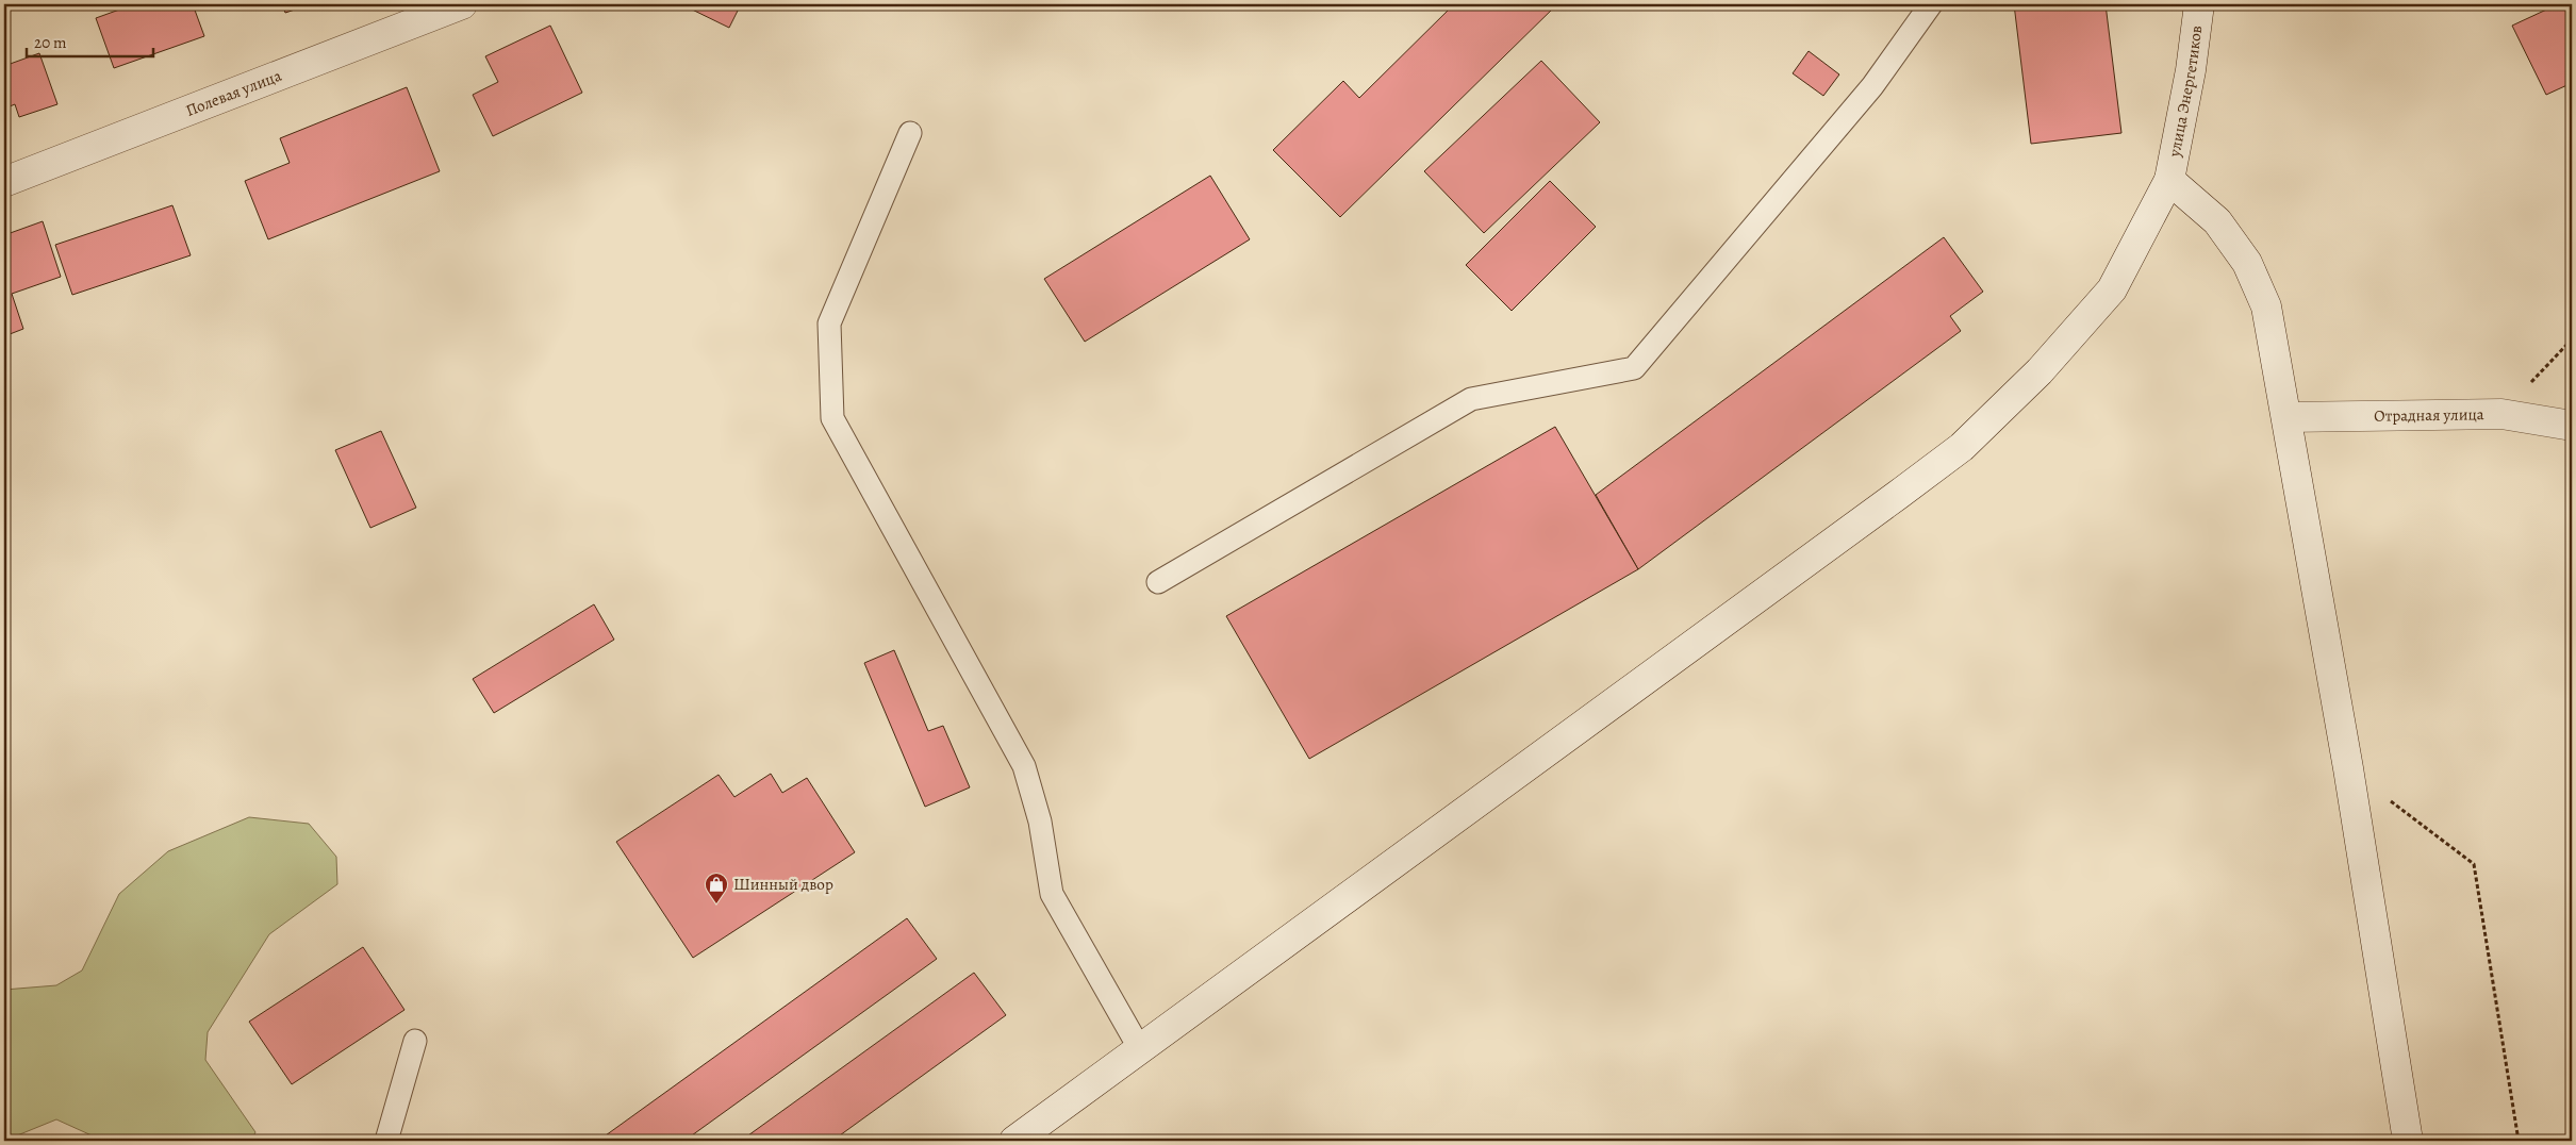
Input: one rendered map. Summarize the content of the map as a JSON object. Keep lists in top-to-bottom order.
{
  "streets": {
    "main road": ["улица Энергетиков", "Полевая улица", "Отрадная улица"]
  },
  "places": {
    "shop": ["Шинный двор"]
  },
  "scale_bar": "20 m"
}
